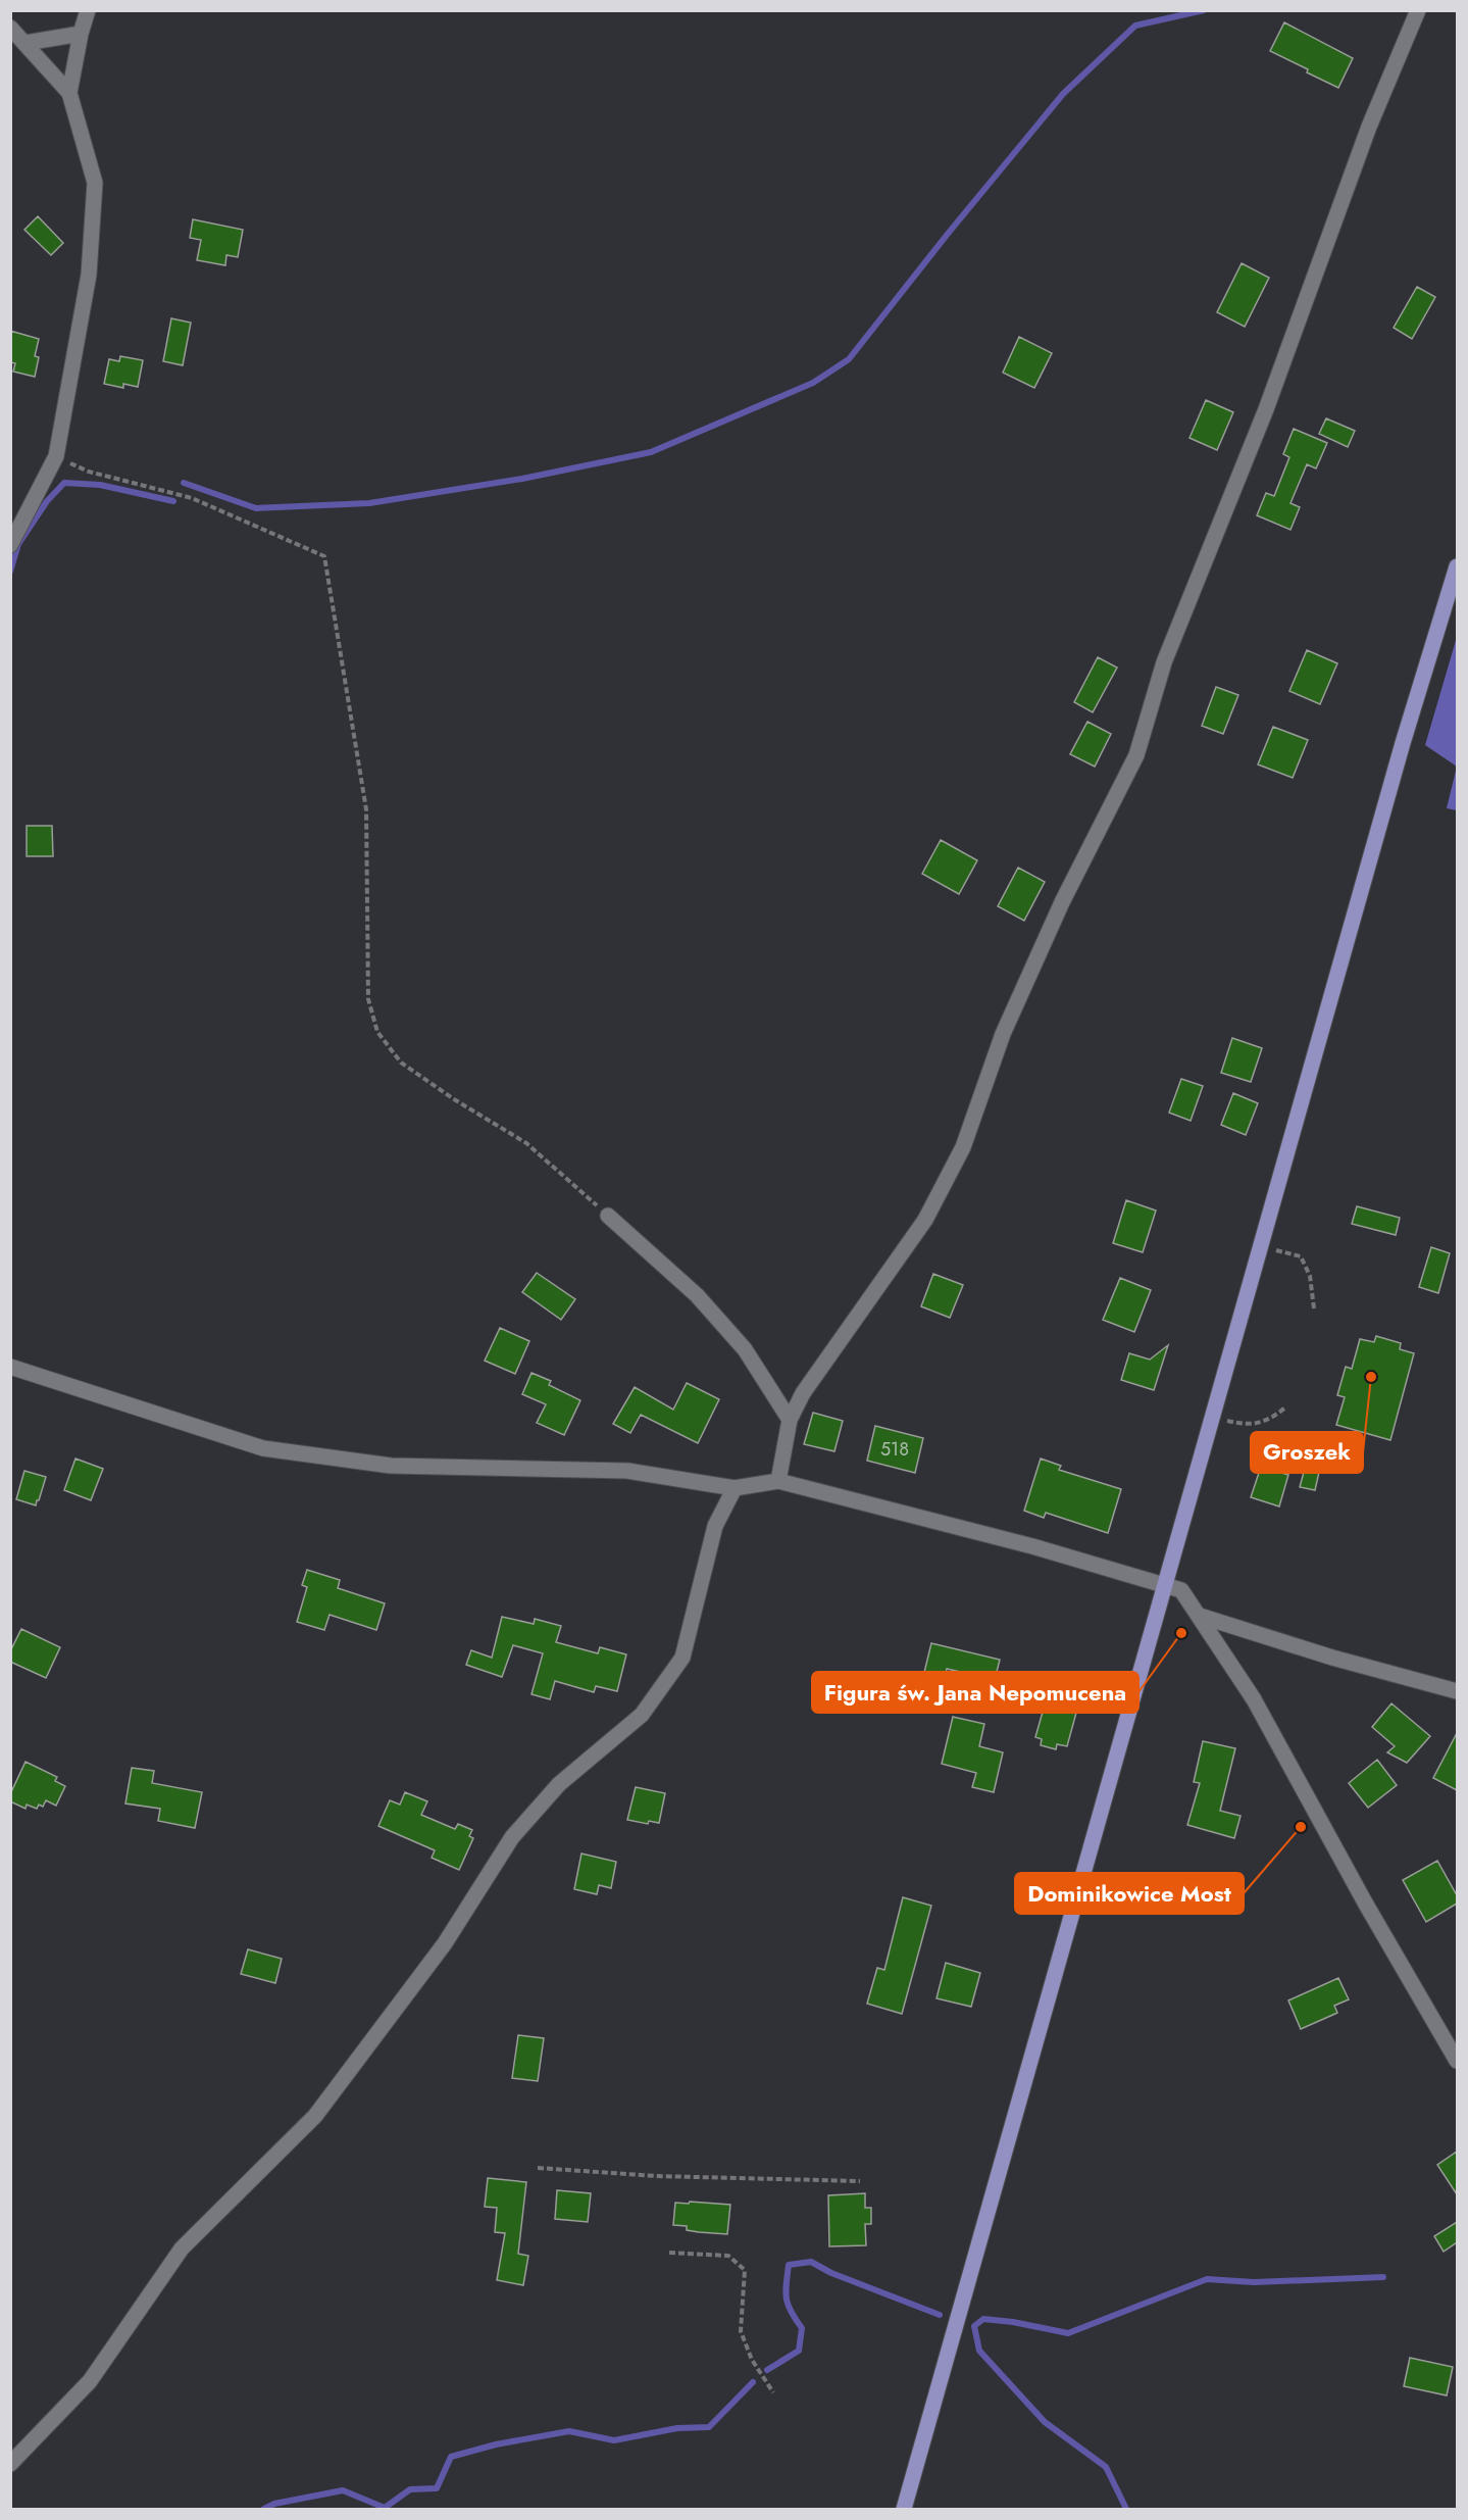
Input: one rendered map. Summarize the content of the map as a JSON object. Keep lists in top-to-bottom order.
{
  "places": ["Groszek", "Figura św. Jana Nepomucena", "Dominikowice Most"],
  "house_numbers": ["518"]
}
